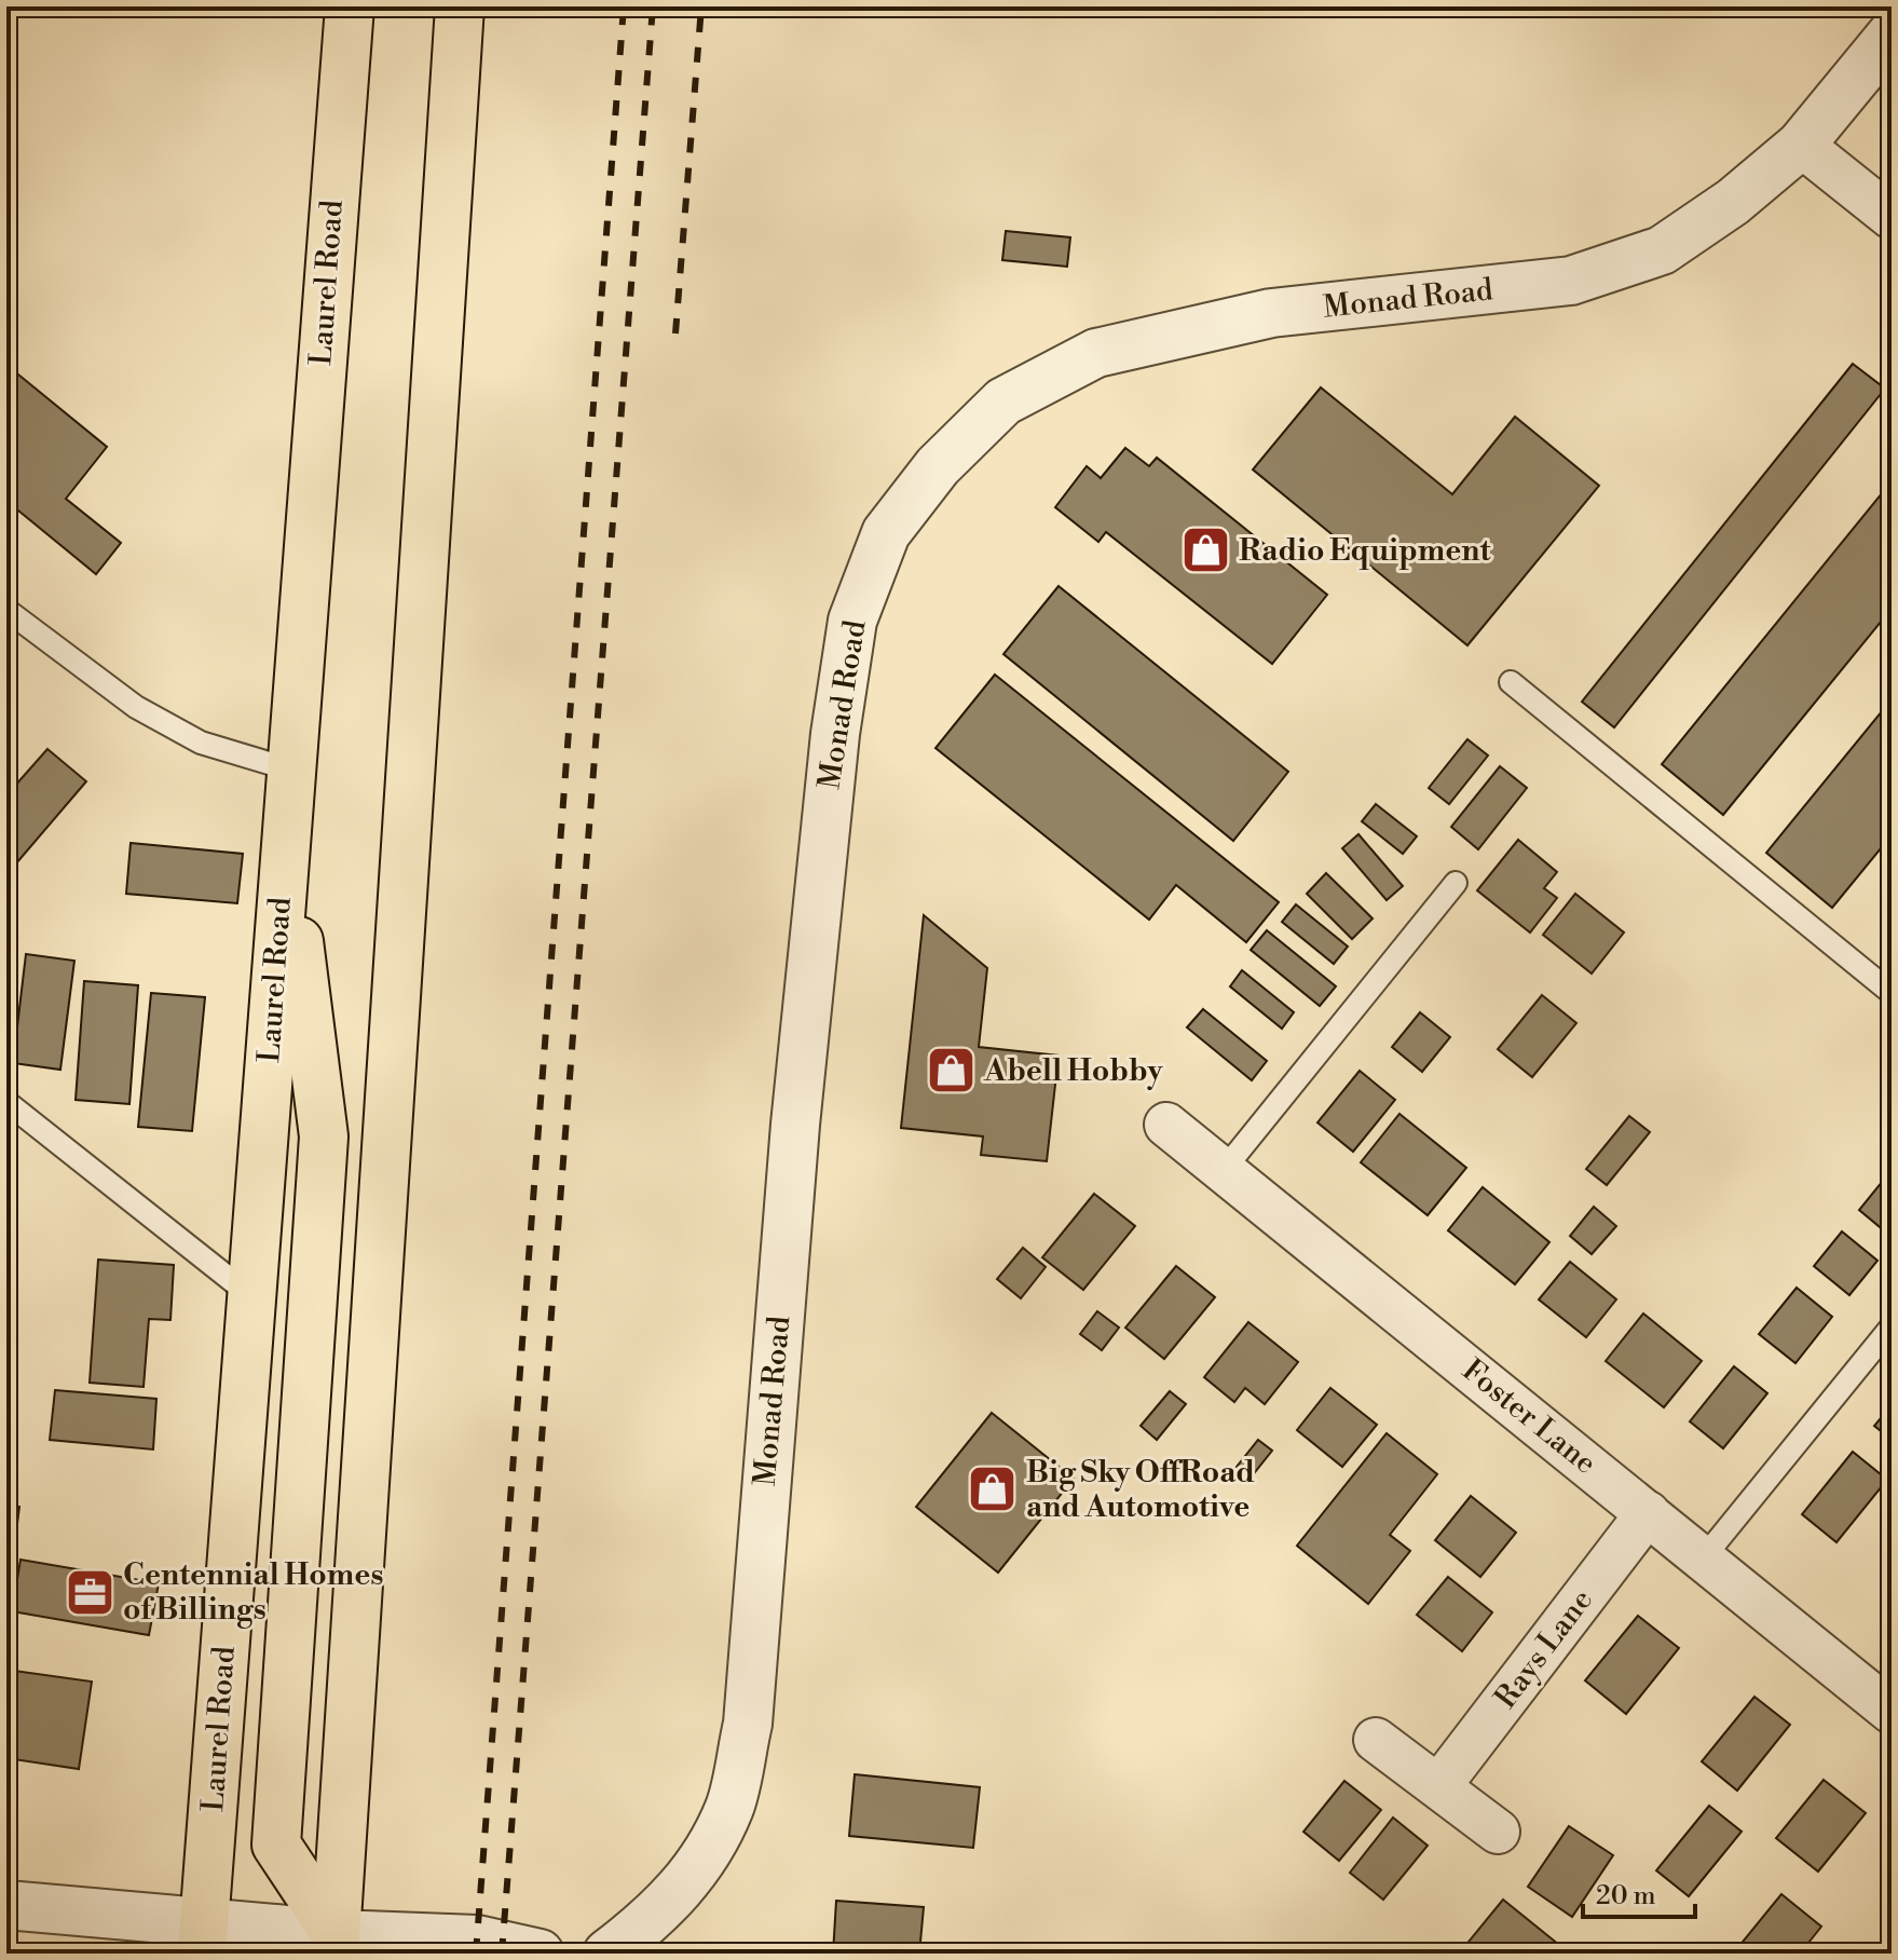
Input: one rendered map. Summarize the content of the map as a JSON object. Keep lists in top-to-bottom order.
{
  "streets": {
    "main road": ["Laurel Road"],
    "street": ["Monad Road", "Foster Lane", "Rays Lane"]
  },
  "crossings": [
    ["Foster Lane", "Rays Lane"]
  ],
  "places": {
    "shop": ["Radio Equipment", "Abell Hobby", "Big Sky OffRoad and Automotive"],
    "office": ["Centennial Homes of Billings"]
  },
  "scale_bar": "20 m"
}
